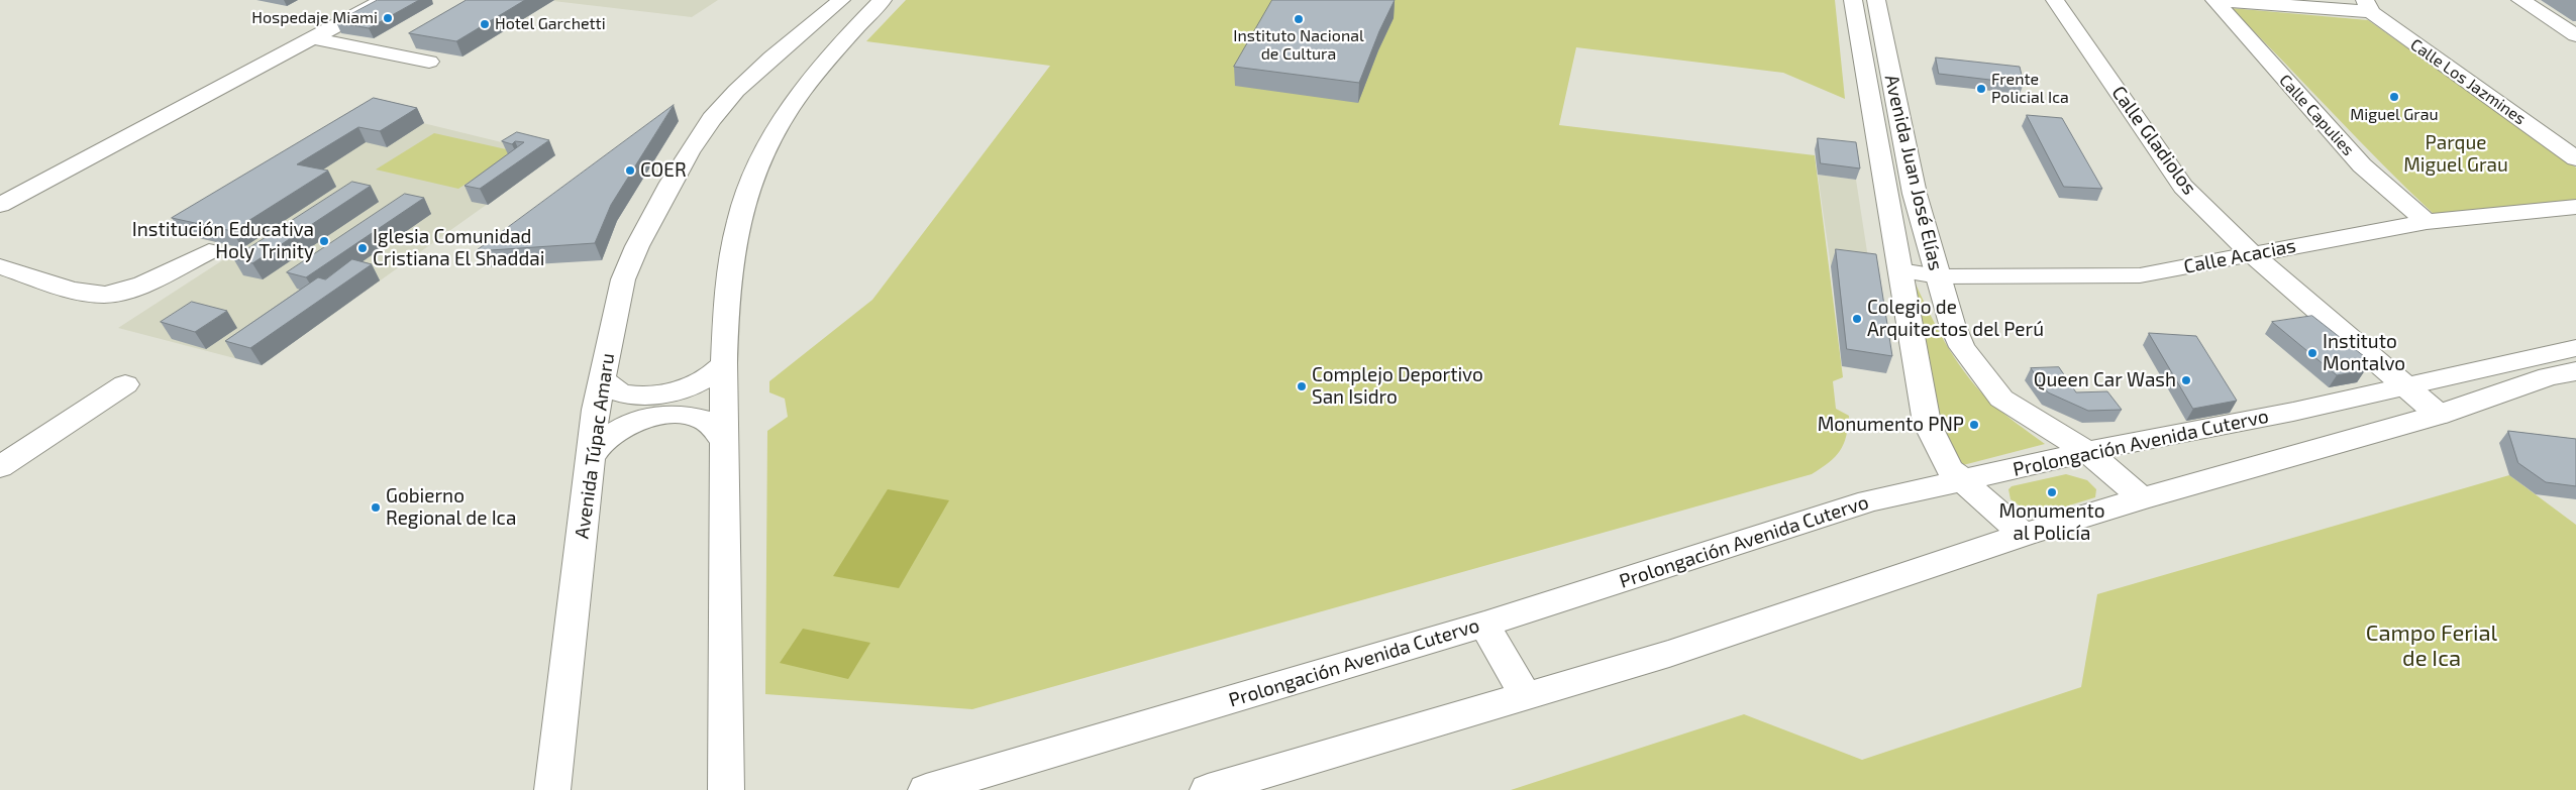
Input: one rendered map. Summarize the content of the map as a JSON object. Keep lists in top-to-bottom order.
{
  "streets": {
    "street": [
      "Calle Los Jazmines",
      "Calle Capulies",
      "Calle Gladiolos",
      "Avenida Juan José Elías",
      "Calle Acacias",
      "Prolongación Avenida Cutervo",
      "Avenida Túpac Amaru"
    ]
  },
  "crossings": [
    ["Calle Capulies", "Calle Acacias"],
    ["Calle Gladiolos", "Calle Acacias"],
    ["Calle Gladiolos", "Prolongación Avenida Cutervo"],
    ["Avenida Juan José Elías", "Calle Acacias"],
    ["Avenida Juan José Elías", "Prolongación Avenida Cutervo"]
  ],
  "parks": ["Parque Miguel Grau", "Campo Ferial de Ica"],
  "places": [
    "Hospedaje Miami",
    "Instituto Nacional de Cultura",
    "Hotel Garchetti",
    "Frente Policial Ica",
    "Miguel Grau",
    "COER",
    "Institución Educativa Holy Trinity",
    "Iglesia Comunidad Cristiana El Shaddai",
    "Colegio de Arquitectos del Perú",
    "Instituto Montalvo",
    "Queen Car Wash",
    "Complejo Deportivo San Isidro",
    "Monumento PNP",
    "Monumento al Policía",
    "Gobierno Regional de Ica"
  ]
}
